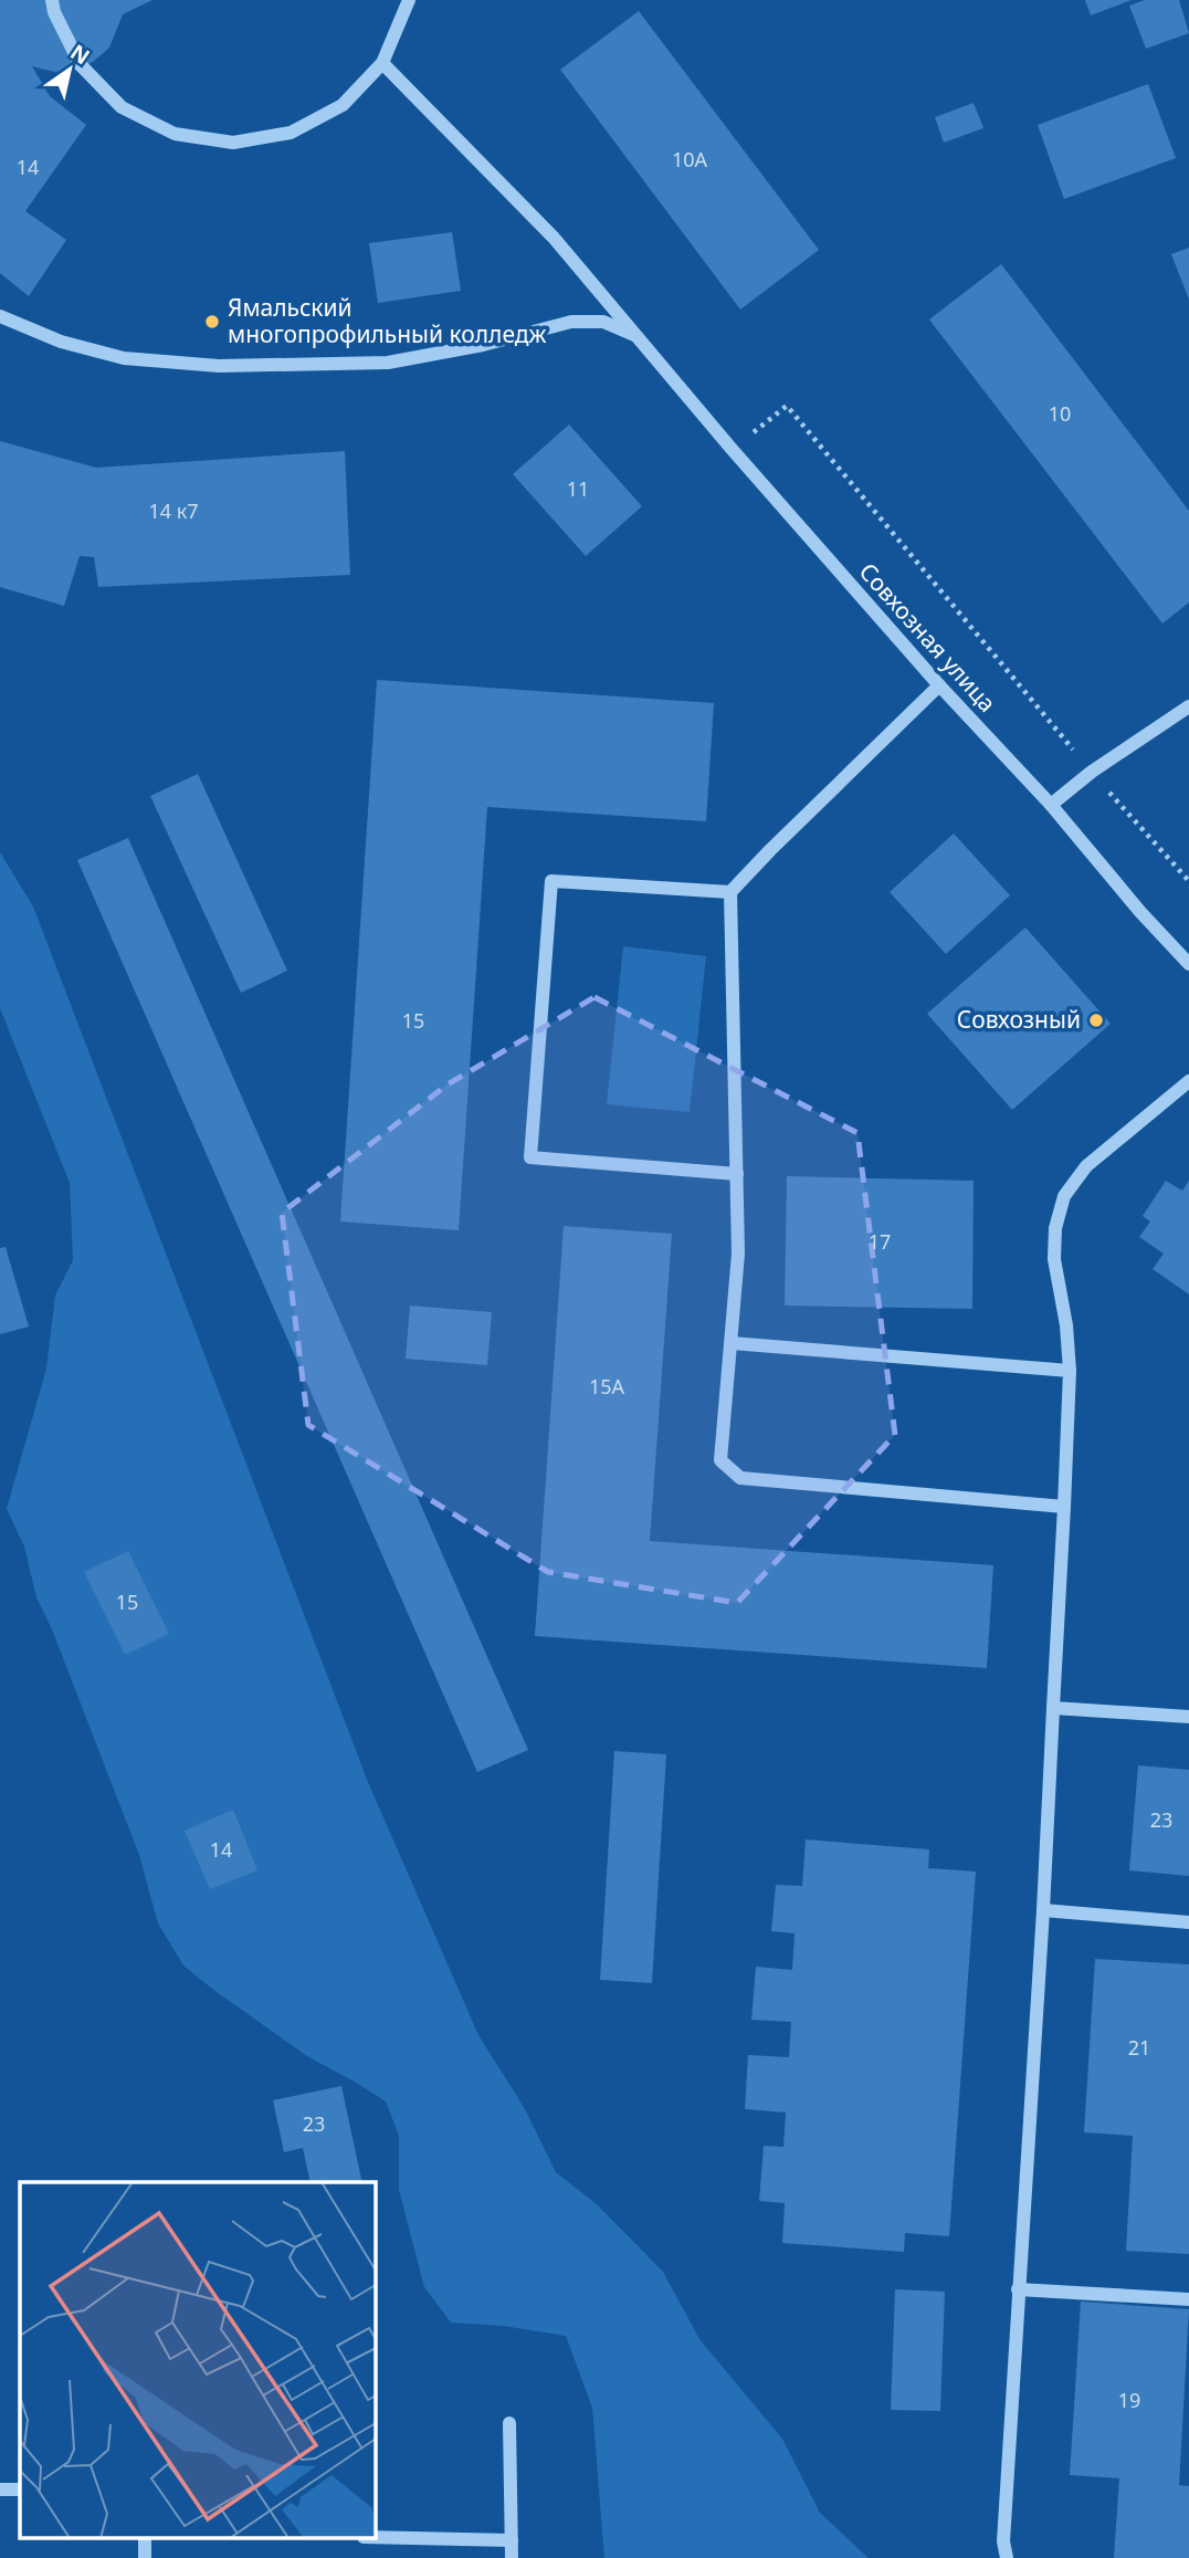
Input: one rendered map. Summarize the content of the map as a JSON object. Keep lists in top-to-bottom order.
{
  "streets": {
    "street": ["Совхозная улица"]
  },
  "places": ["Ямальский многопрофильный колледж", "Совхозный"],
  "house_numbers": [
    "10А",
    "14",
    "10",
    "11",
    "14 к7",
    "15",
    "17",
    "15А",
    "15",
    "23",
    "14",
    "21",
    "23",
    "19"
  ],
  "north": "top right"
}
